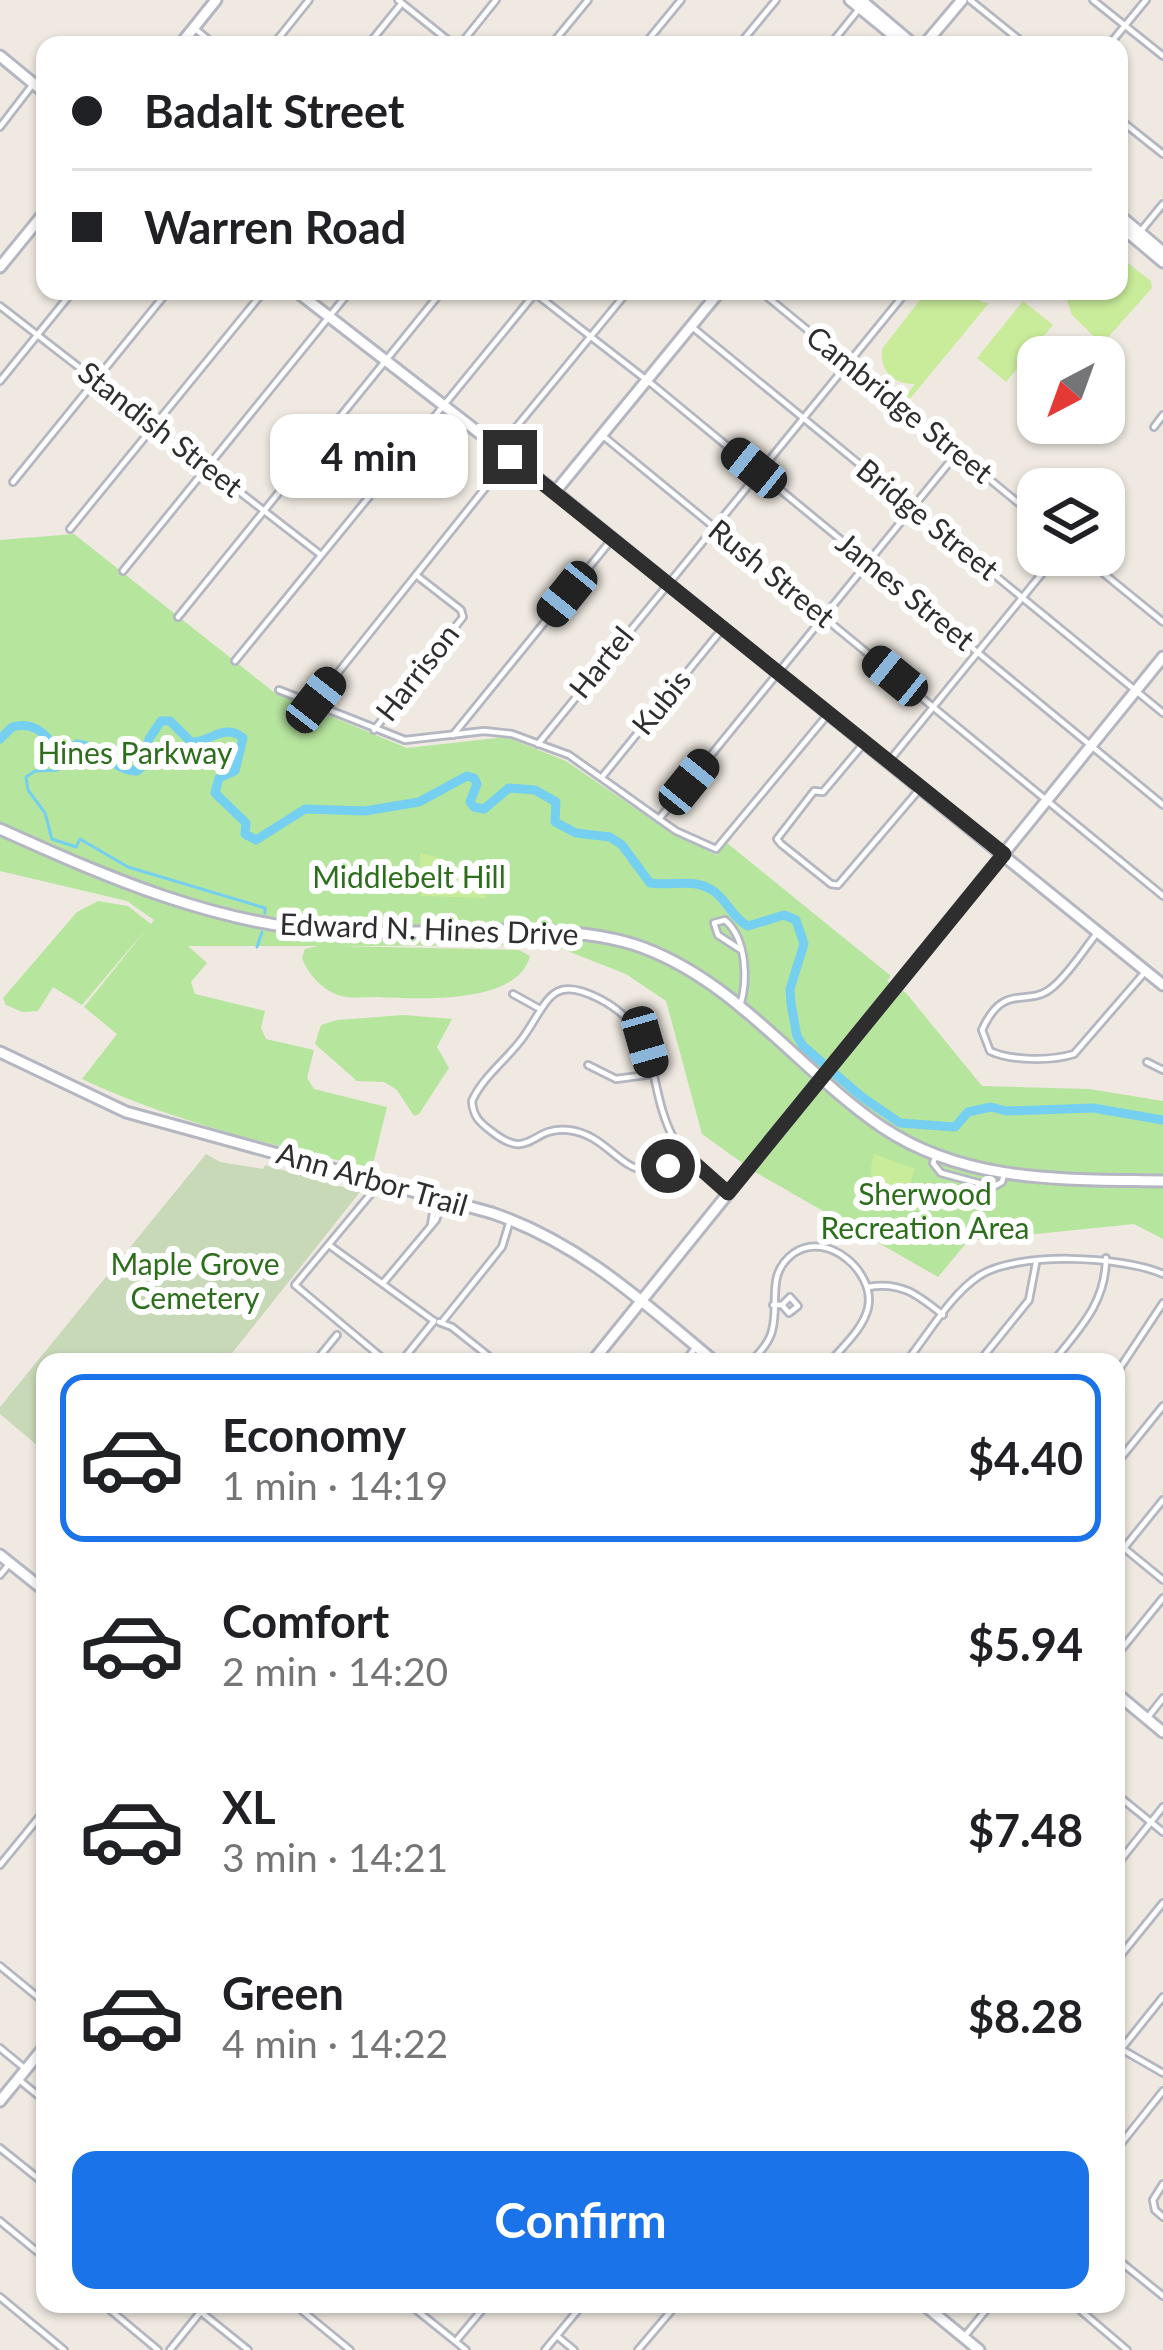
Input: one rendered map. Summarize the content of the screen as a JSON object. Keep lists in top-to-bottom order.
{
  "streets": {
    "street": [
      "Cambridge Street",
      "Standish Street",
      "Bridge Street",
      "Rush Street",
      "James Street",
      "Hartel",
      "Harrison",
      "Kubis",
      "Edward N. Hines Drive",
      "Ann Arbor Trail"
    ]
  },
  "crossings": [
    ["Cambridge Street", "Hartel"],
    ["Bridge Street", "Hartel"],
    ["Rush Street", "Hartel"],
    ["James Street", "Hartel"]
  ],
  "parks": [
    "Hines Parkway",
    "Middlebelt Hill",
    "Sherwood Recreation Area",
    "Maple Grove Cemetery"
  ],
  "north": "bottom left",
  "page": {
    "banner": ["Badalt Street", "Warren Road"],
    "bubble": "4 min",
    "list": [
      {
        "name": "Economy",
        "note": "1 min · 14:19",
        "value": "$4.40"
      },
      {
        "name": "Comfort",
        "note": "2 min · 14:20",
        "value": "$5.94"
      },
      {
        "name": "XL",
        "note": "3 min · 14:21",
        "value": "$7.48"
      },
      {
        "name": "Green",
        "note": "4 min · 14:22",
        "value": "$8.28"
      }
    ],
    "buttons": "Confirm"
  }
}
